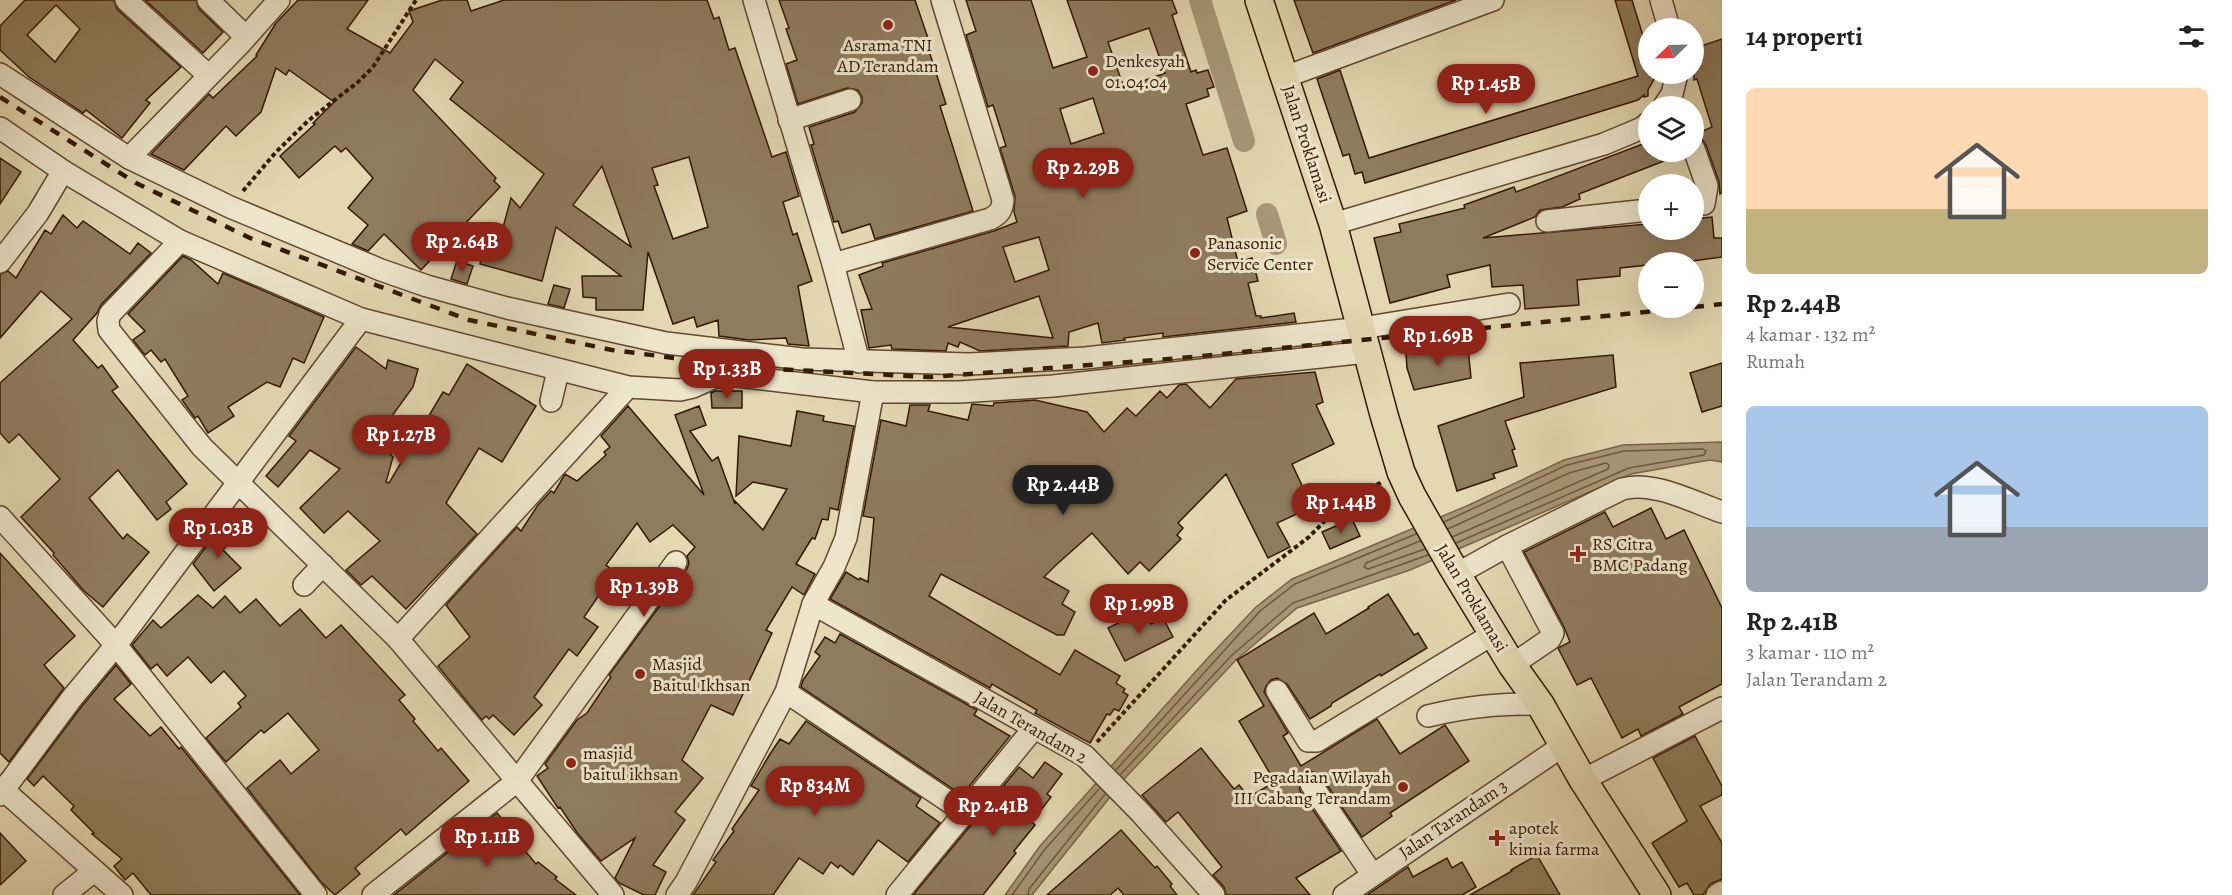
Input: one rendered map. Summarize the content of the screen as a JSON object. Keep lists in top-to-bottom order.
{
  "streets": {
    "main road": ["Jalan Proklamasi"],
    "street": ["Jalan Terandam 2", "Jalan Tarandam 3"]
  },
  "crossings": [
    ["Jalan Proklamasi", "Jalan Tarandam 3"]
  ],
  "places": {
    "other": [
      "Asrama TNI AD Terandam",
      "Denkesyah 01.04.04",
      "Panasonic Service Center",
      "Masjid Baitul Ikhsan",
      "masjid baitul ikhsan",
      "Pegadaian Wilayah III Cabang Terandam"
    ],
    "health": ["RS Citra BMC Padang", "apotek kimia farma"]
  },
  "north": "bottom left",
  "page": {
    "heading": "14 properti",
    "map_buttons": ["+", "−"],
    "price": [
      "Rp 1.45B",
      "Rp 2.29B",
      "Rp 2.64B",
      "Rp 1.69B",
      "Rp 1.33B",
      "Rp 1.27B",
      "Rp 2.44B",
      "Rp 1.44B",
      "Rp 1.03B",
      "Rp 1.39B",
      "Rp 1.99B",
      "Rp 834M",
      "Rp 2.41B",
      "Rp 1.11B"
    ],
    "list": [
      {
        "name": "Rp 2.44B",
        "note": "4 kamar · 132 m² · Rumah"
      },
      {
        "name": "Rp 2.41B",
        "note": "3 kamar · 110 m² · Jalan Terandam 2"
      }
    ]
  }
}
